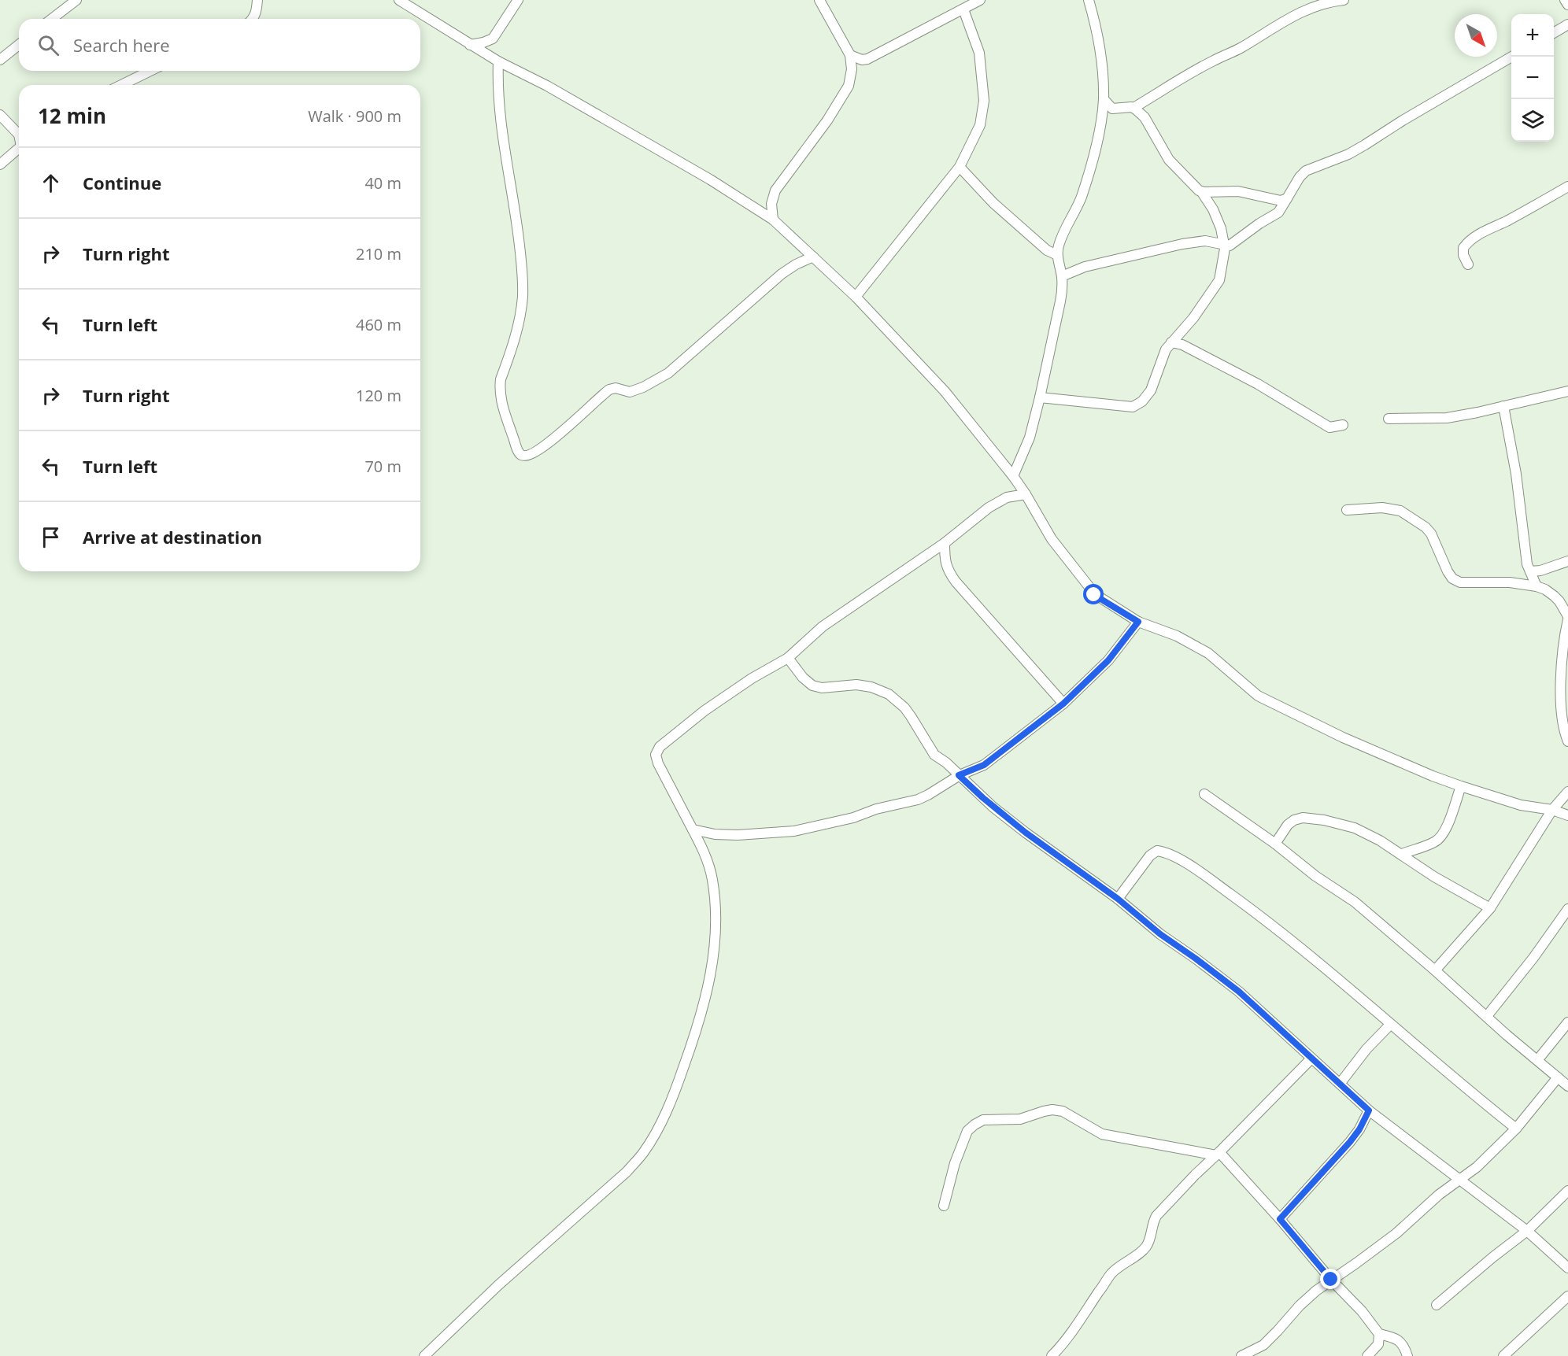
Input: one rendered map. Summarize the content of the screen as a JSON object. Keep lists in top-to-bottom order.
{
  "north": "bottom right",
  "page": {
    "map_buttons": ["+", "−"],
    "search": "Search here",
    "heading": ["12 min", "Walk · 900 m"],
    "list": [
      ["Continue", "40 m"],
      ["Turn right", "210 m"],
      ["Turn left", "460 m"],
      ["Turn right", "120 m"],
      ["Turn left", "70 m"],
      "Arrive at destination"
    ]
  }
}
